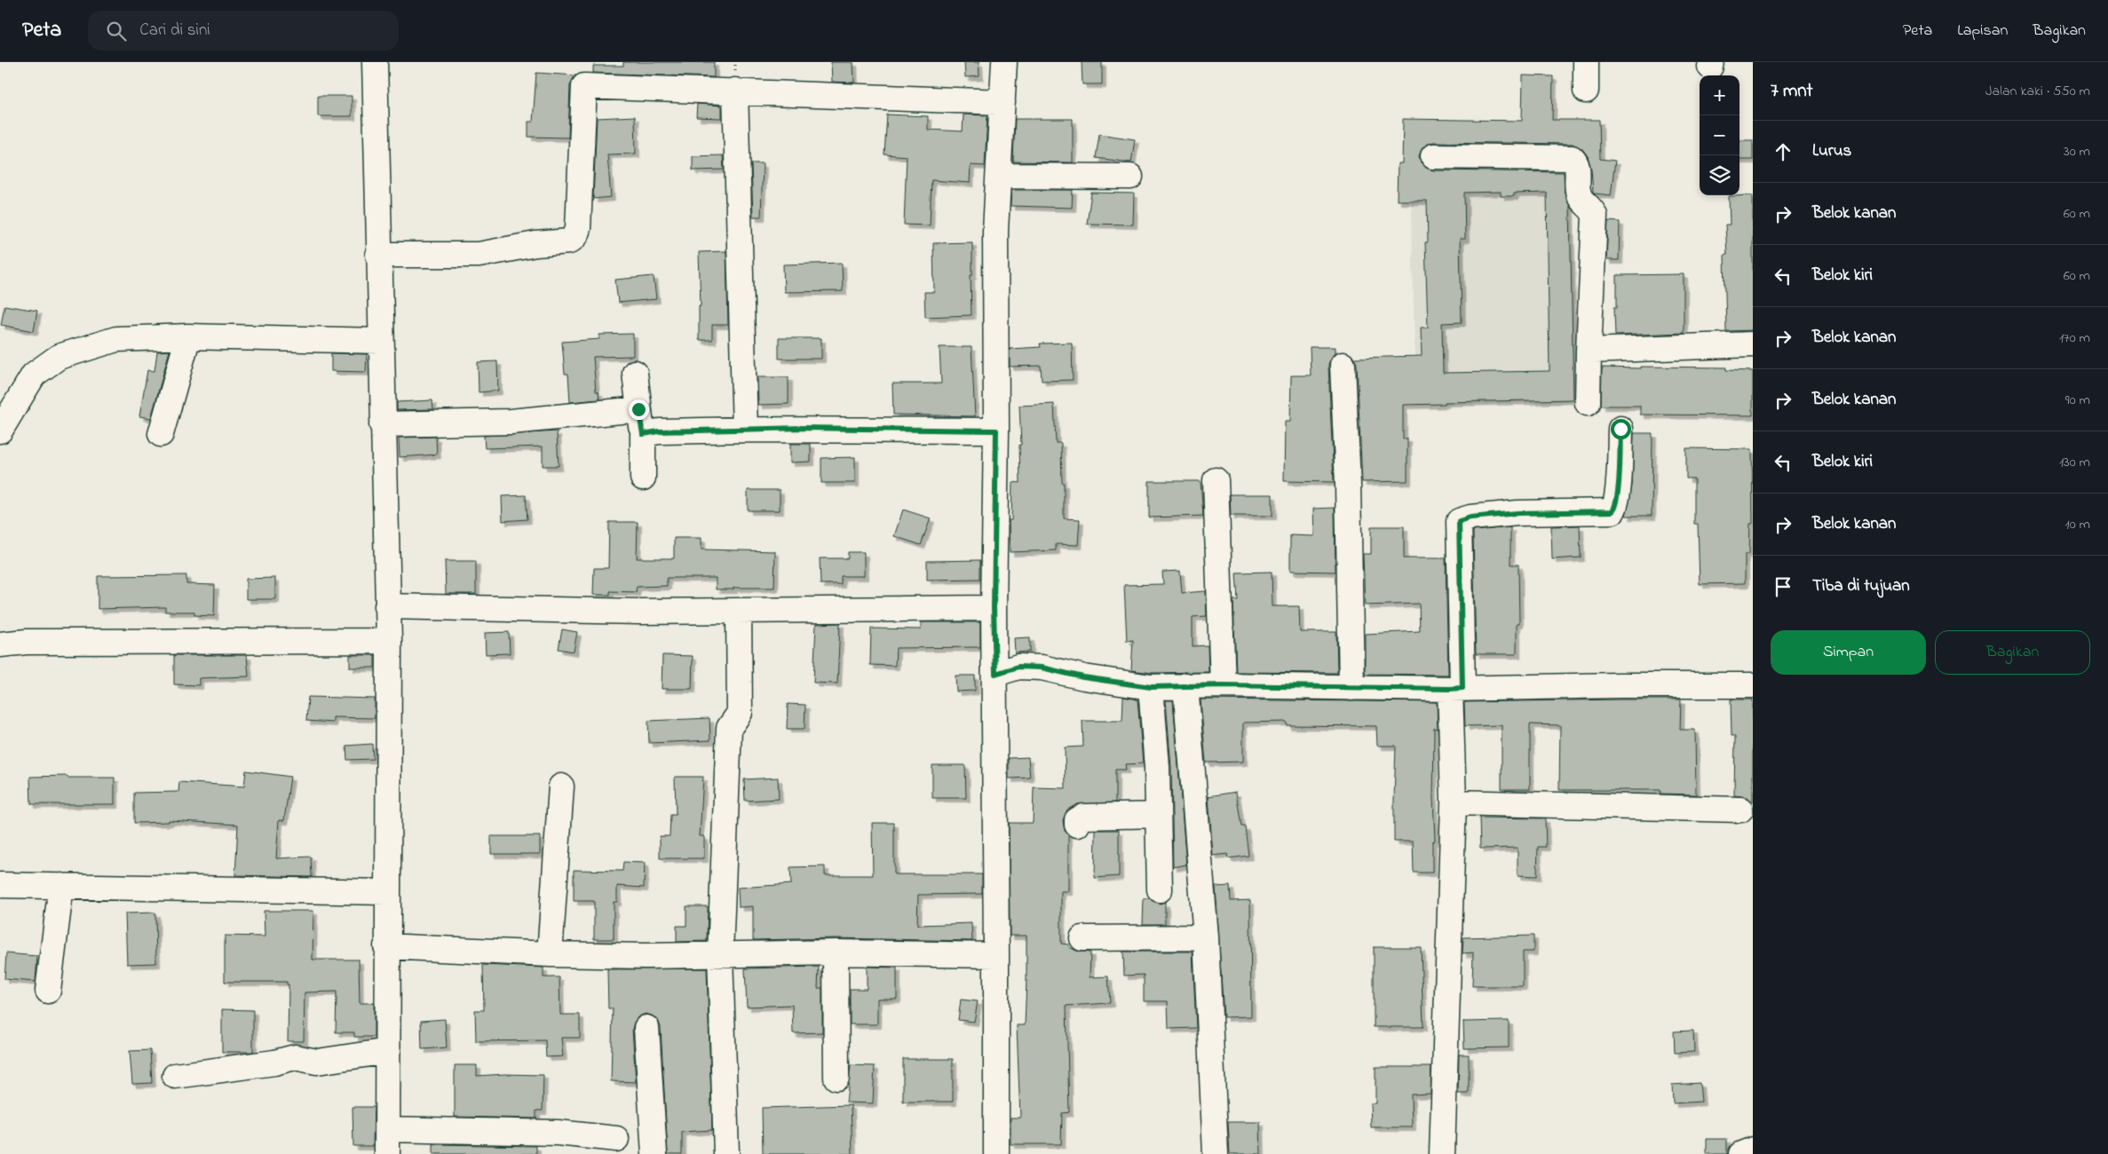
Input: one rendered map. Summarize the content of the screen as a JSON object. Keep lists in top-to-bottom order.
{
  "page": {
    "header": "Peta",
    "search": "Cari di sini",
    "nav": ["Peta", "Lapisan", "Bagikan"],
    "heading": ["7 mnt", "Jalan kaki · 550 m"],
    "map_buttons": ["+", "−"],
    "list": [
      ["Lurus", "30 m"],
      ["Belok kanan", "60 m"],
      ["Belok kiri", "60 m"],
      ["Belok kanan", "170 m"],
      ["Belok kanan", "90 m"],
      ["Belok kiri", "130 m"],
      ["Belok kanan", "10 m"],
      "Tiba di tujuan"
    ],
    "buttons": ["Simpan", "Bagikan"]
  }
}
